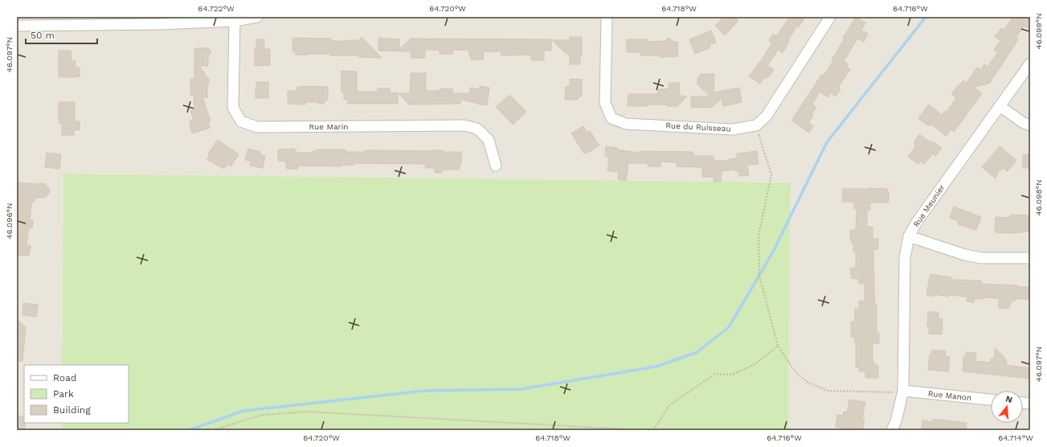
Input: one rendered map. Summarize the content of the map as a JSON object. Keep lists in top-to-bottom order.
{
  "streets": {
    "street": [
      "Rue Marin",
      "Rue du Ruisseau",
      "Rue Meunier",
      "Rue Manon"
    ]
  },
  "crossings": [
    ["Rue Meunier", "Rue Manon"]
  ],
  "legend": ["Road", "Park", "Building"],
  "scale_bar": "50 m",
  "north": "top",
  "coordinates": [
    "64.722°W",
    "64.720°W",
    "64.718°W",
    "64.716°W",
    "46.099°N",
    "46.097°N",
    "46.098°N",
    "46.096°N",
    "64.714°W"
  ]
}
